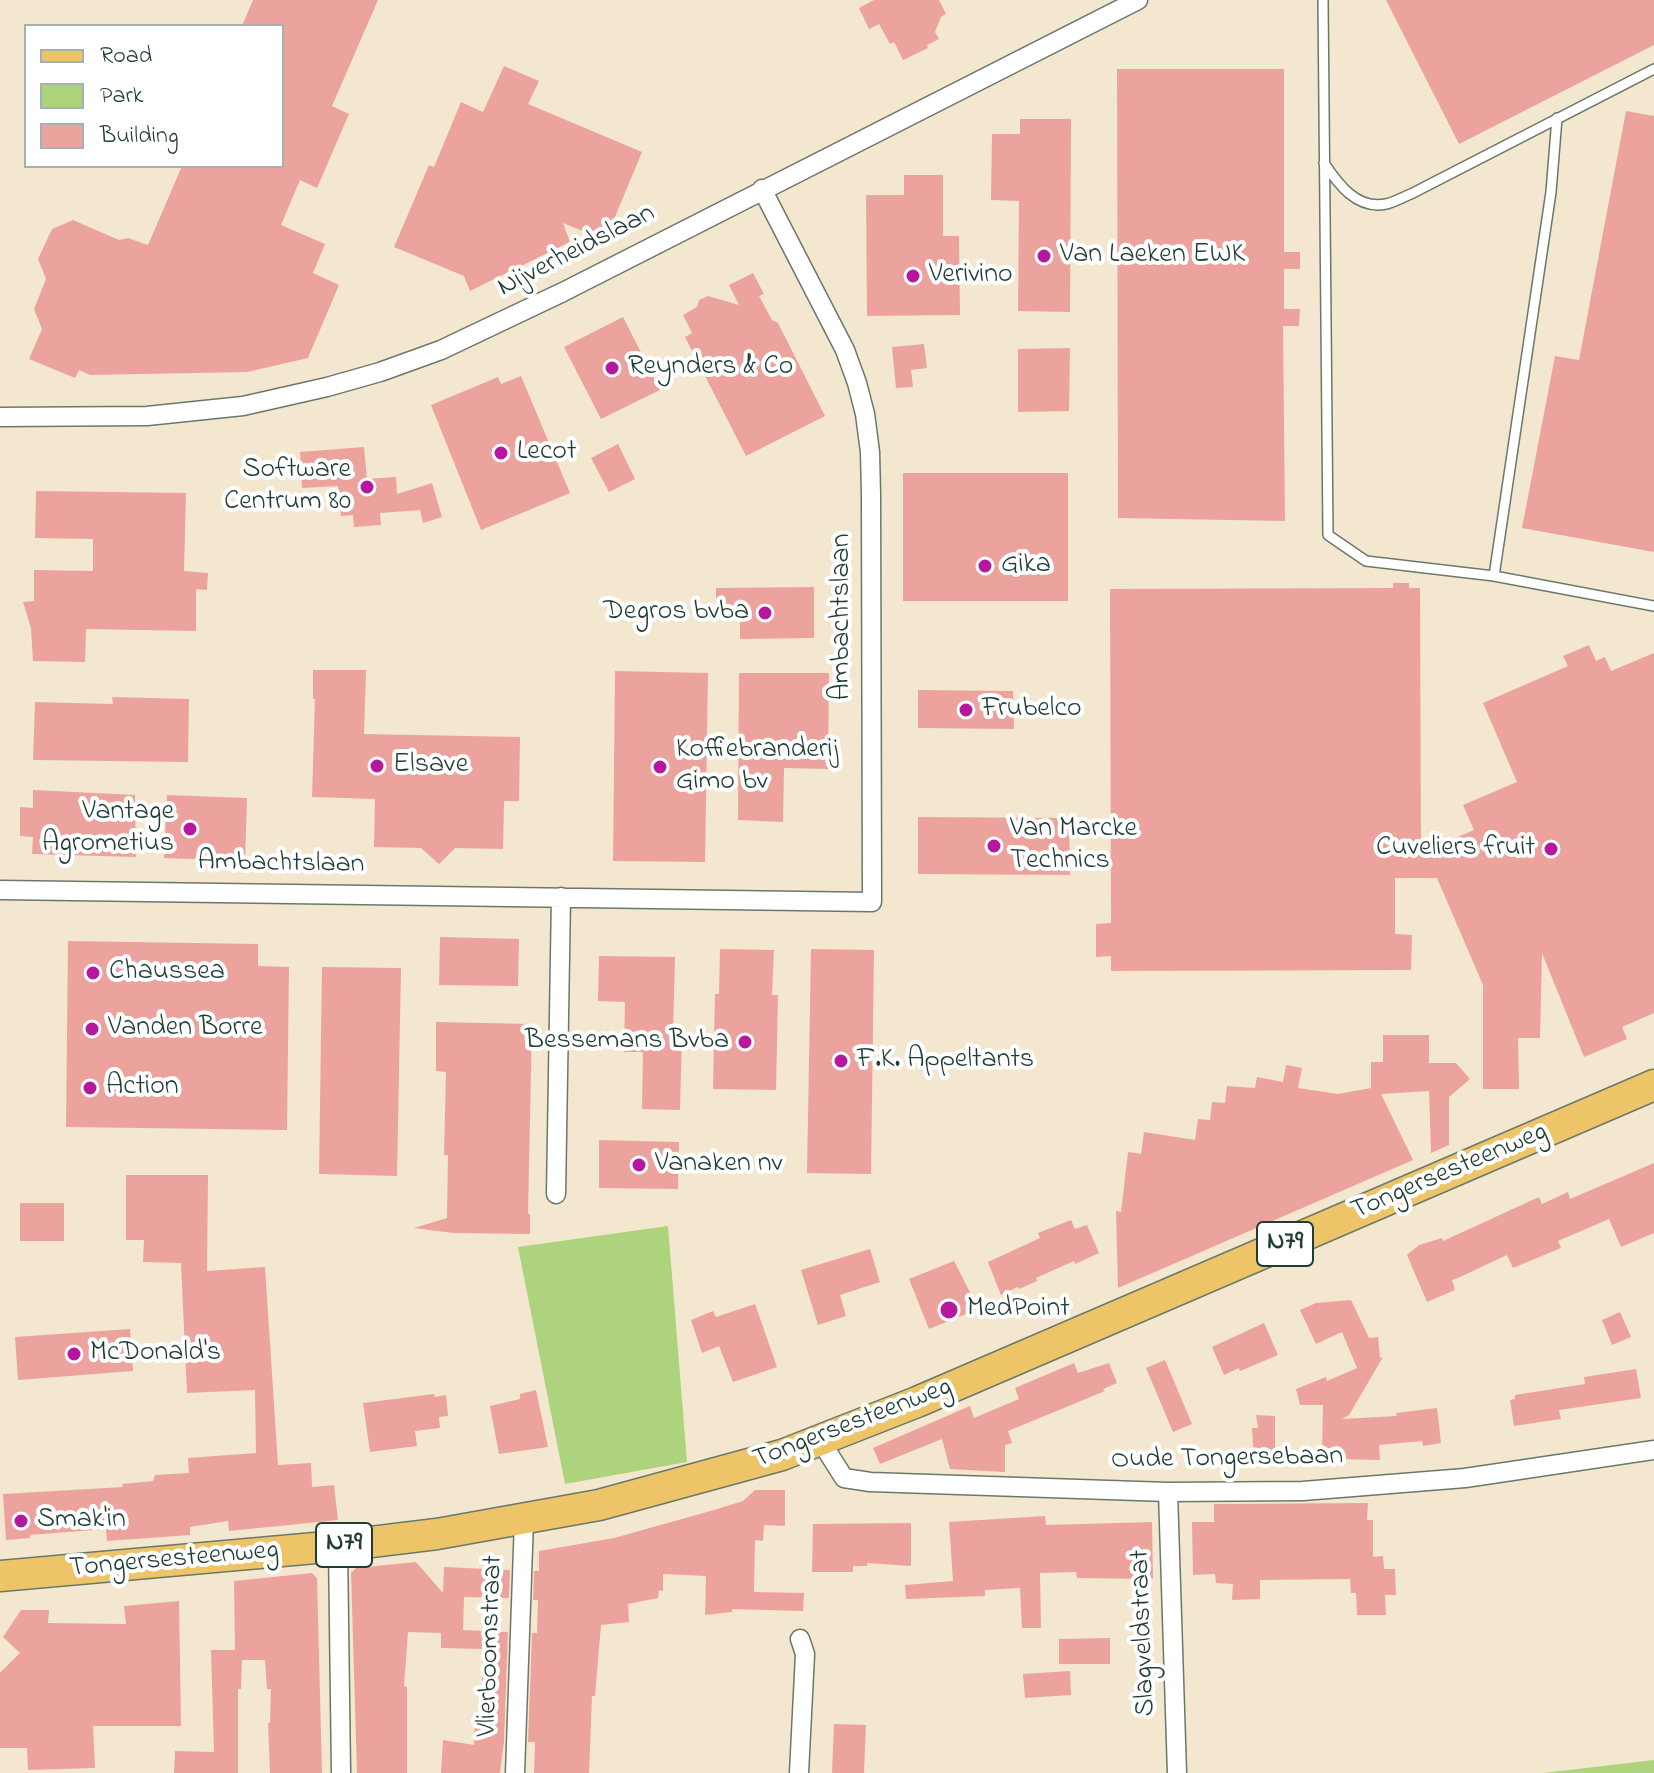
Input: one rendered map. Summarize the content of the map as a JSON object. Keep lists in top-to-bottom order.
{
  "streets": {
    "main road": ["Tongersesteenweg", "N79"],
    "street": [
      "Nijverheidslaan",
      "Ambachtslaan",
      "Oude Tongersebaan",
      "Slagveldstraat",
      "Vlierboomstraat"
    ]
  },
  "crossings": [
    ["Nijverheidslaan", "Ambachtslaan"],
    ["Tongersesteenweg", "Oude Tongersebaan"],
    ["Tongersesteenweg", "Vlierboomstraat"],
    ["Oude Tongersebaan", "Slagveldstraat"]
  ],
  "places": [
    "Van Laeken EWK",
    "Verivino",
    "Reynders & Co",
    "Lecot",
    "Software Centrum 80",
    "Gika",
    "Degros bvba",
    "Frubelco",
    "Elsave",
    "Koffiebranderij Gimo bv",
    "Vantage Agrometius",
    "Van Marcke Technics",
    "Cuveliers fruit",
    "Chaussea",
    "Vanden Borre",
    "Bessemans Bvba",
    "F.K. Appeltants",
    "Action",
    "Vanaken nv",
    "MedPoint",
    "McDonald's",
    "Smak'in"
  ],
  "legend": ["Road", "Park", "Building"]
}
